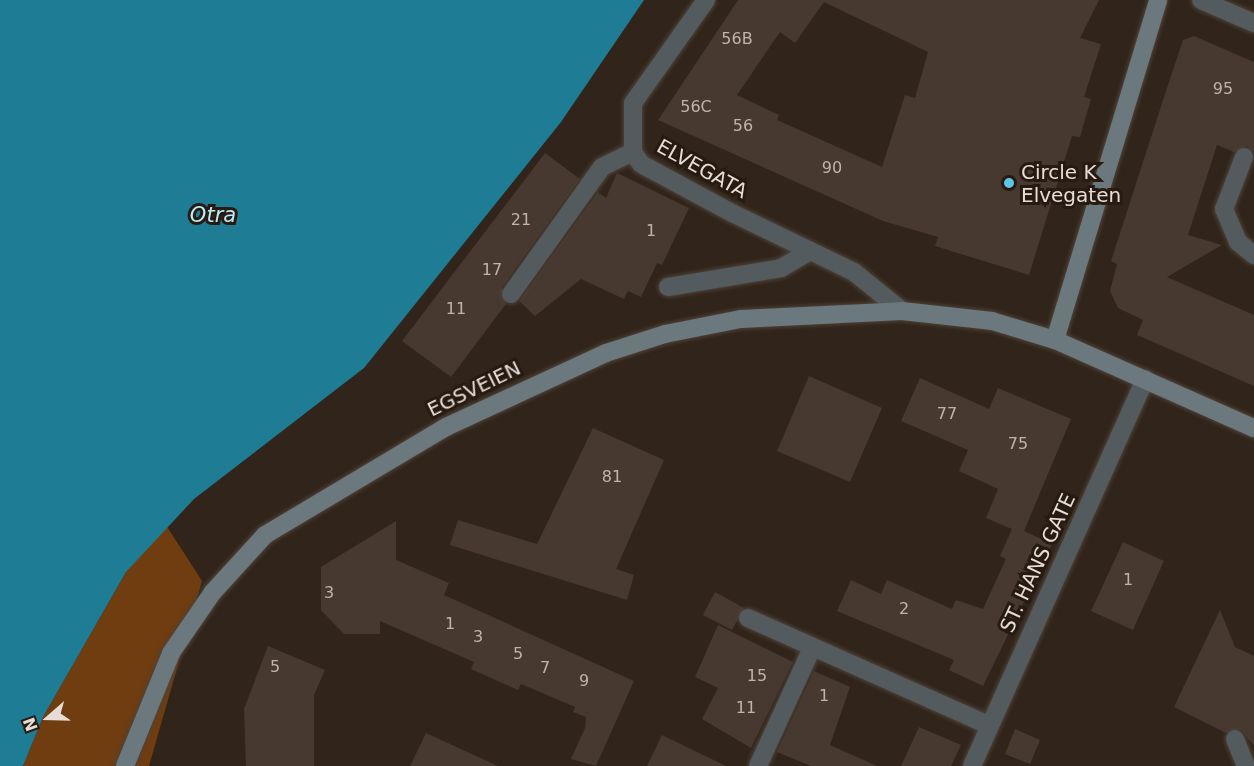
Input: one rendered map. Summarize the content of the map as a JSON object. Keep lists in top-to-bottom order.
{
  "streets": {
    "street": ["ELVEGATA", "EGSVEIEN", "ST. HANS GATE"]
  },
  "crossings": [
    ["ELVEGATA", "EGSVEIEN"],
    ["EGSVEIEN", "ST. HANS GATE"]
  ],
  "water": ["Otra"],
  "places": ["Circle K Elvegaten"],
  "house_numbers": [
    "56B",
    "95",
    "56C",
    "56",
    "90",
    "21",
    "1",
    "17",
    "11",
    "77",
    "75",
    "81",
    "1",
    "3",
    "2",
    "1",
    "3",
    "5",
    "5",
    "7",
    "15",
    "9",
    "1",
    "11"
  ],
  "north": "left"
}
